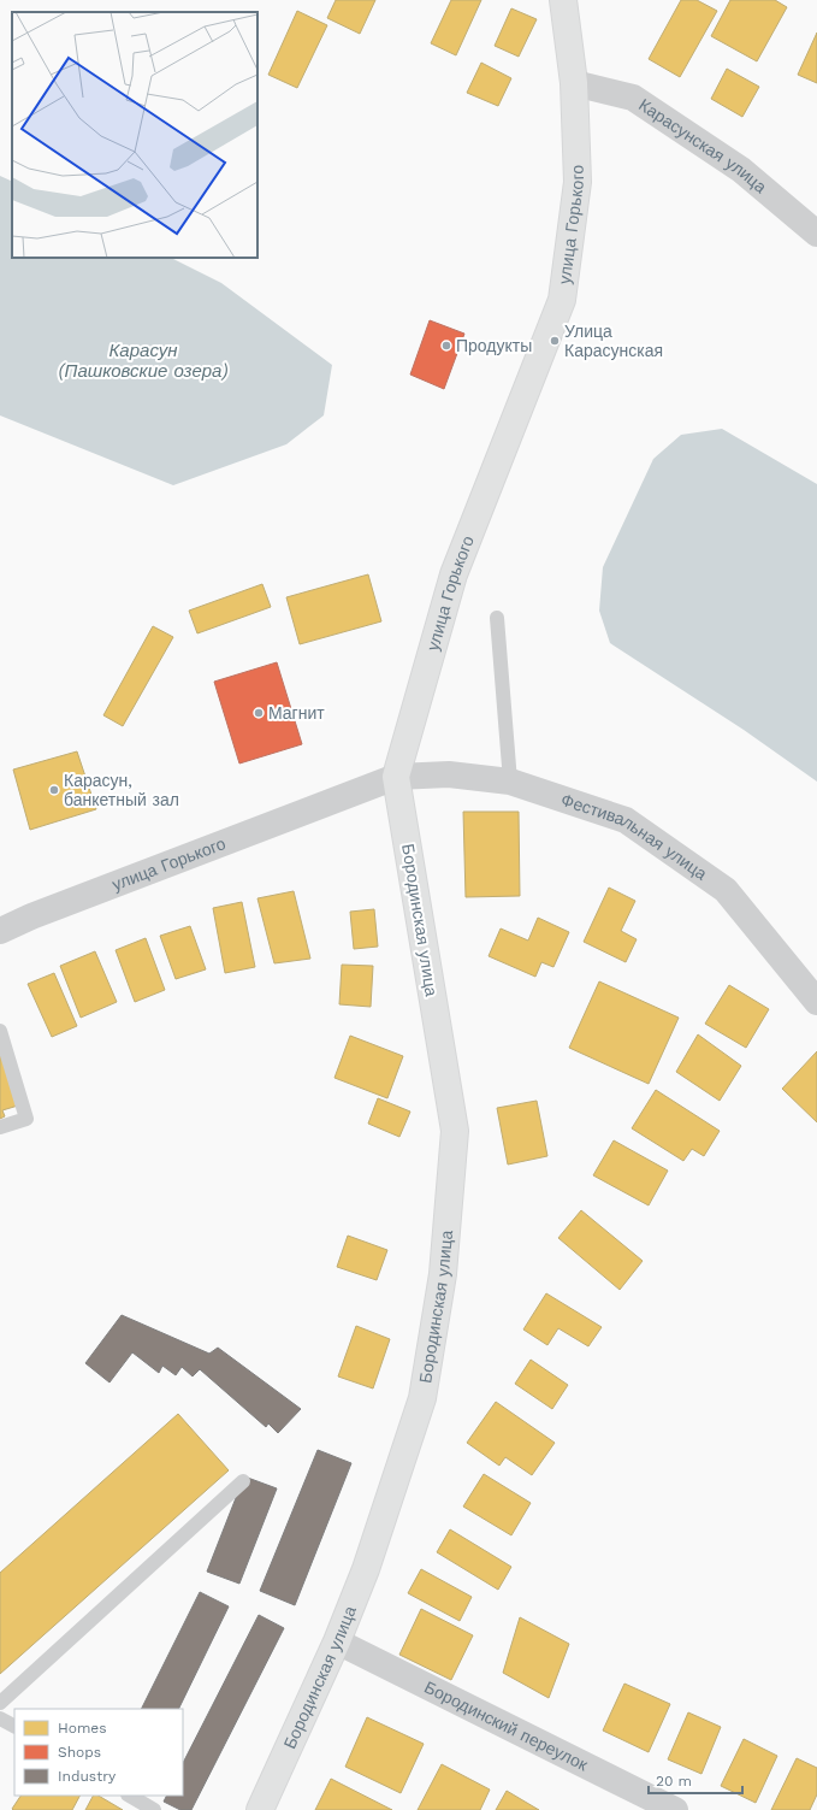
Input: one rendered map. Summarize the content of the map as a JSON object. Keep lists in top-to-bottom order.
{
  "streets": {
    "main road": ["улица Горького", "Бородинская улица"],
    "street": ["Карасунская улица", "Фестивальная улица", "Бородинский переулок"]
  },
  "crossings": [
    ["Карасунская улица", "улица Горького"],
    ["улица Горького", "Фестивальная улица"],
    ["улица Горького", "Бородинская улица"],
    ["Фестивальная улица", "Бородинская улица"],
    ["Бородинская улица", "Бородинский переулок"]
  ],
  "water": ["Карасун (Пашковские озера)"],
  "places": [
    "Улица Карасунская",
    "Продукты",
    "Магнит",
    "Карасун, банкетный зал"
  ],
  "legend": ["Homes", "Shops", "Industry"],
  "scale_bar": "20 m"
}
